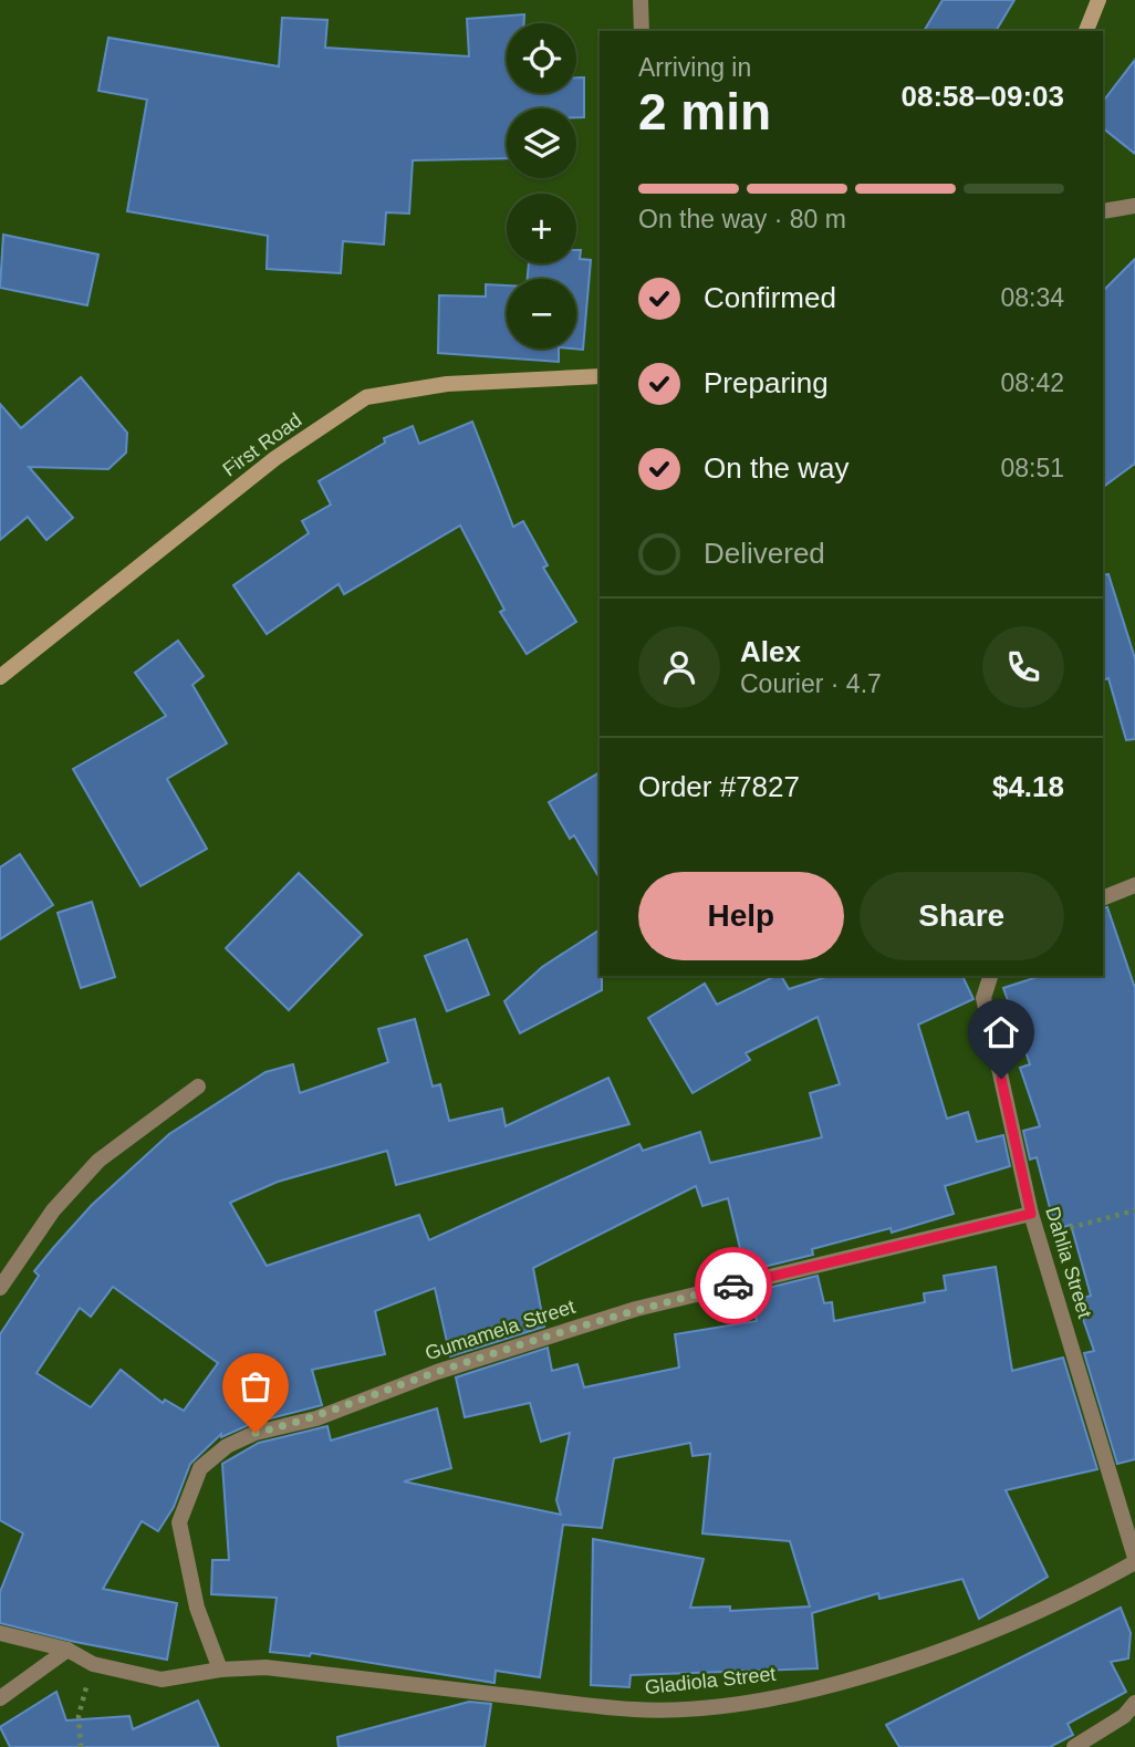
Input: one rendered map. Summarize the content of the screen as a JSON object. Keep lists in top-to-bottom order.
{
  "streets": {
    "street": [
      "First Road",
      "Dahlia Street",
      "Gumamela Street",
      "Gladiola Street"
    ]
  },
  "crossings": [
    ["Dahlia Street", "Gumamela Street"],
    ["Dahlia Street", "Gladiola Street"],
    ["Gumamela Street", "Gladiola Street"]
  ],
  "page": {
    "map_buttons": ["+", "−"],
    "heading": ["2 min", "Arriving in", "08:58–09:03"],
    "panel": [
      "Alex",
      "Courier · 4.7",
      "Order #7827",
      "$4.18"
    ],
    "bar": "On the way · 80 m",
    "list": [
      ["Confirmed", "08:34"],
      ["Preparing", "08:42"],
      ["On the way", "08:51"],
      "Delivered"
    ],
    "buttons": ["Help", "Share"]
  }
}
